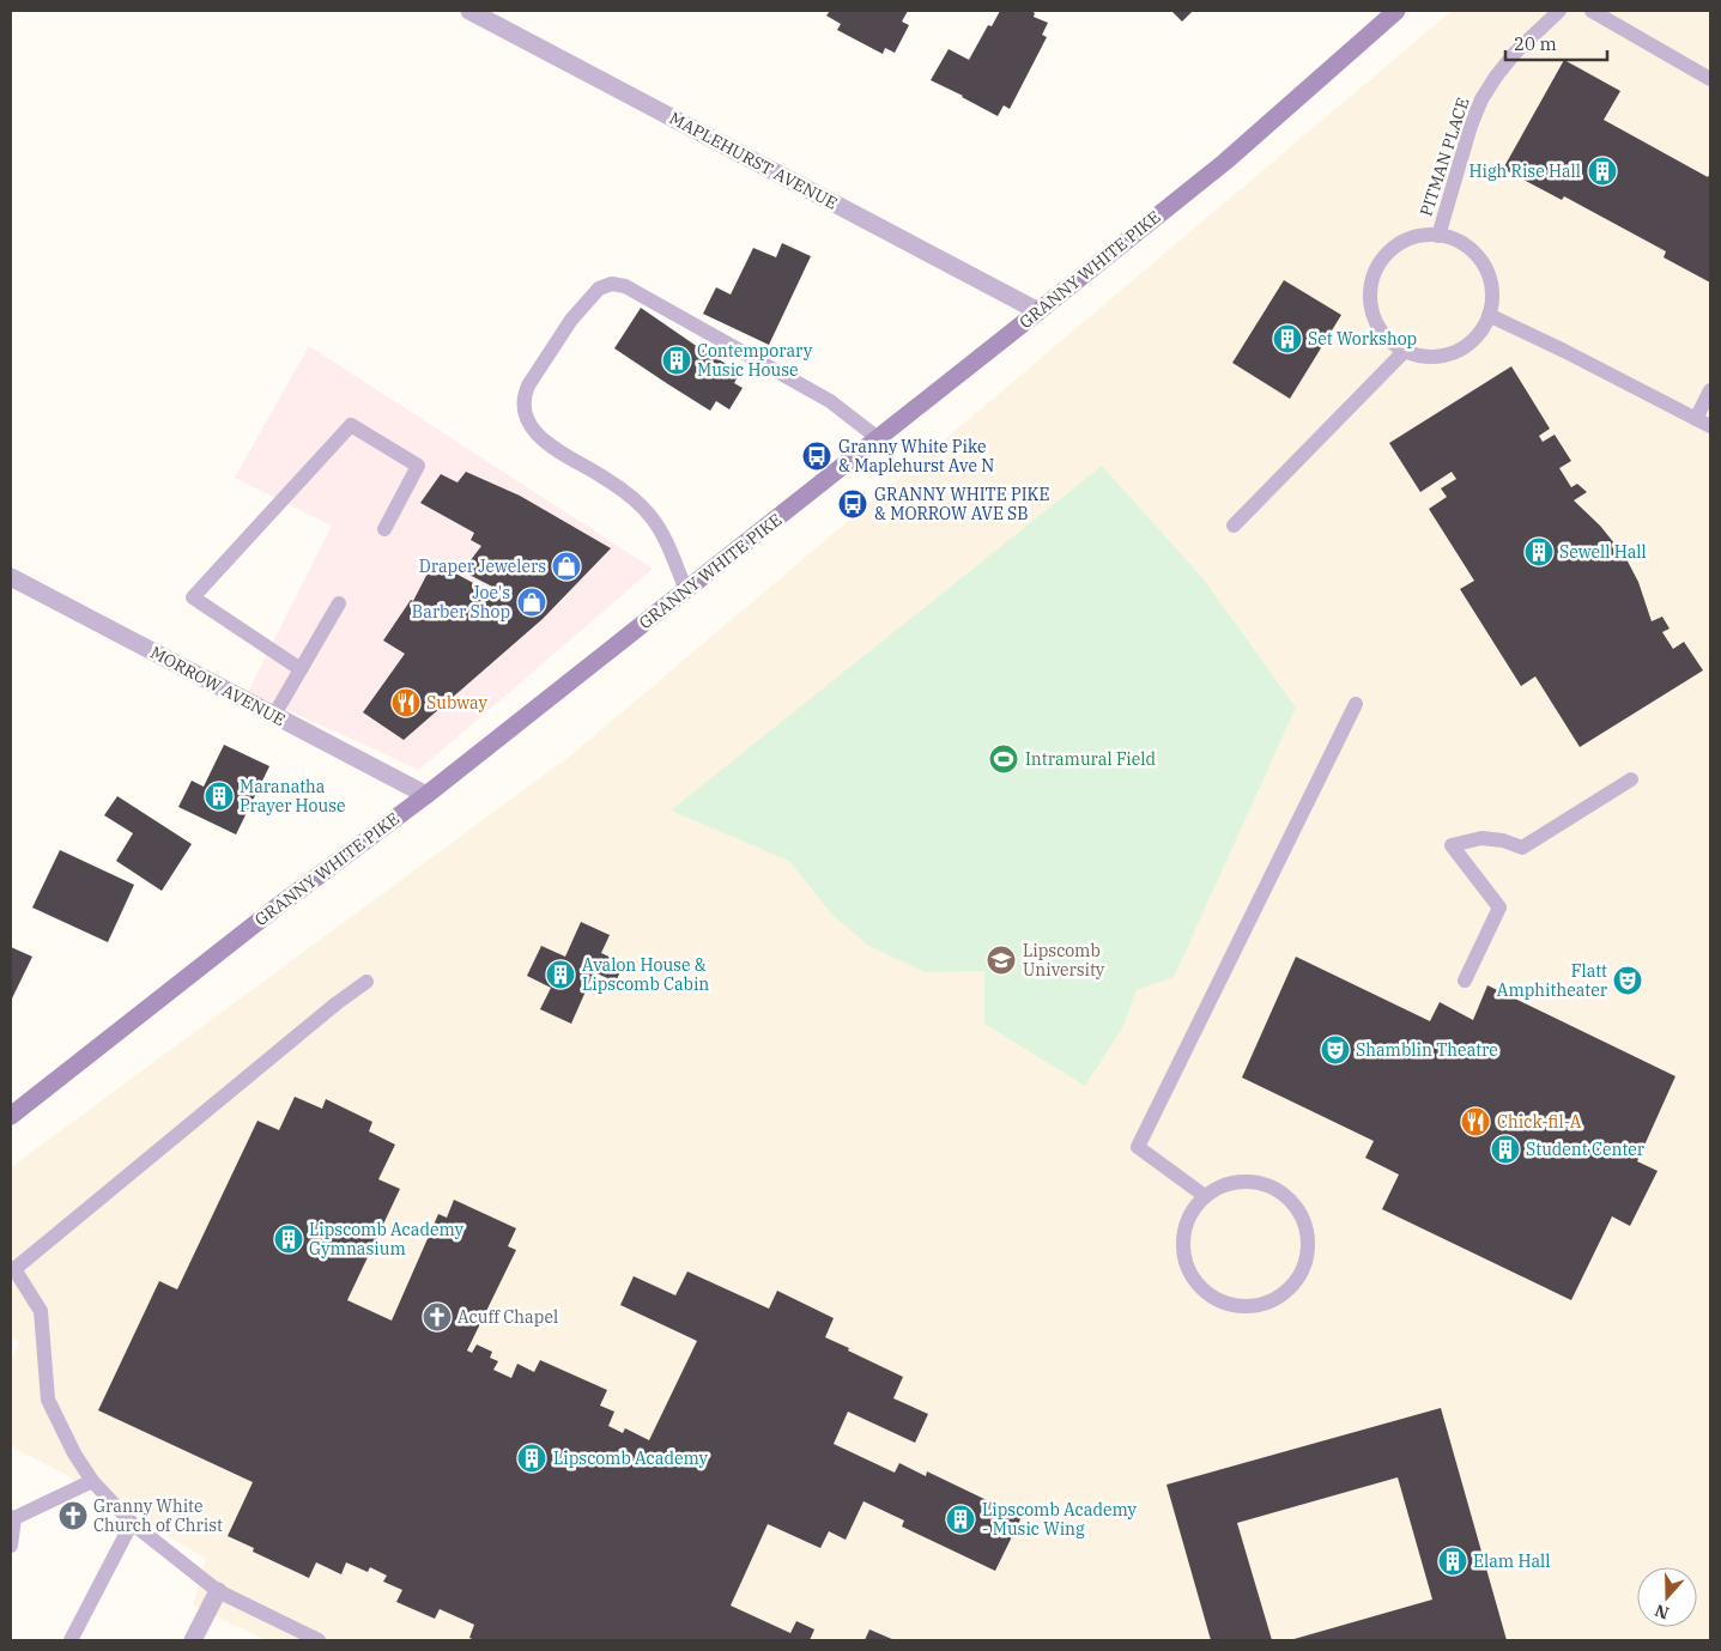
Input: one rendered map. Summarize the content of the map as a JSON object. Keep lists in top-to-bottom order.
{
  "streets": {
    "main road": ["GRANNY WHITE PIKE"],
    "street": ["MAPLEHURST AVENUE", "MORROW AVENUE"],
    "lane": ["PITMAN PLACE"]
  },
  "crossings": [
    ["MAPLEHURST AVENUE", "GRANNY WHITE PIKE"],
    ["GRANNY WHITE PIKE", "MORROW AVENUE"]
  ],
  "places": {
    "building": [
      "High Rise Hall",
      "Set Workshop",
      "Contemporary Music House",
      "Sewell Hall",
      "Maranatha Prayer House",
      "Avalon House & Lipscomb Cabin",
      "Student Center",
      "Lipscomb Academy Gymnasium",
      "Lipscomb Academy",
      "Lipscomb Academy - Music Wing",
      "Elam Hall"
    ],
    "bus stop": ["Granny White Pike & Maplehurst Ave N", "GRANNY WHITE PIKE & MORROW AVE SB"],
    "shop": ["Draper Jewelers", "Joe's Barber Shop"],
    "restaurant": ["Subway", "Chick-fil-A"],
    "sports": ["Intramural Field"],
    "school or university": ["Lipscomb University"],
    "theatre": ["Flatt Amphitheater", "Shamblin Theatre"],
    "church": ["Acuff Chapel", "Granny White Church of Christ"]
  },
  "scale_bar": "20 m",
  "north": "bottom"
}
